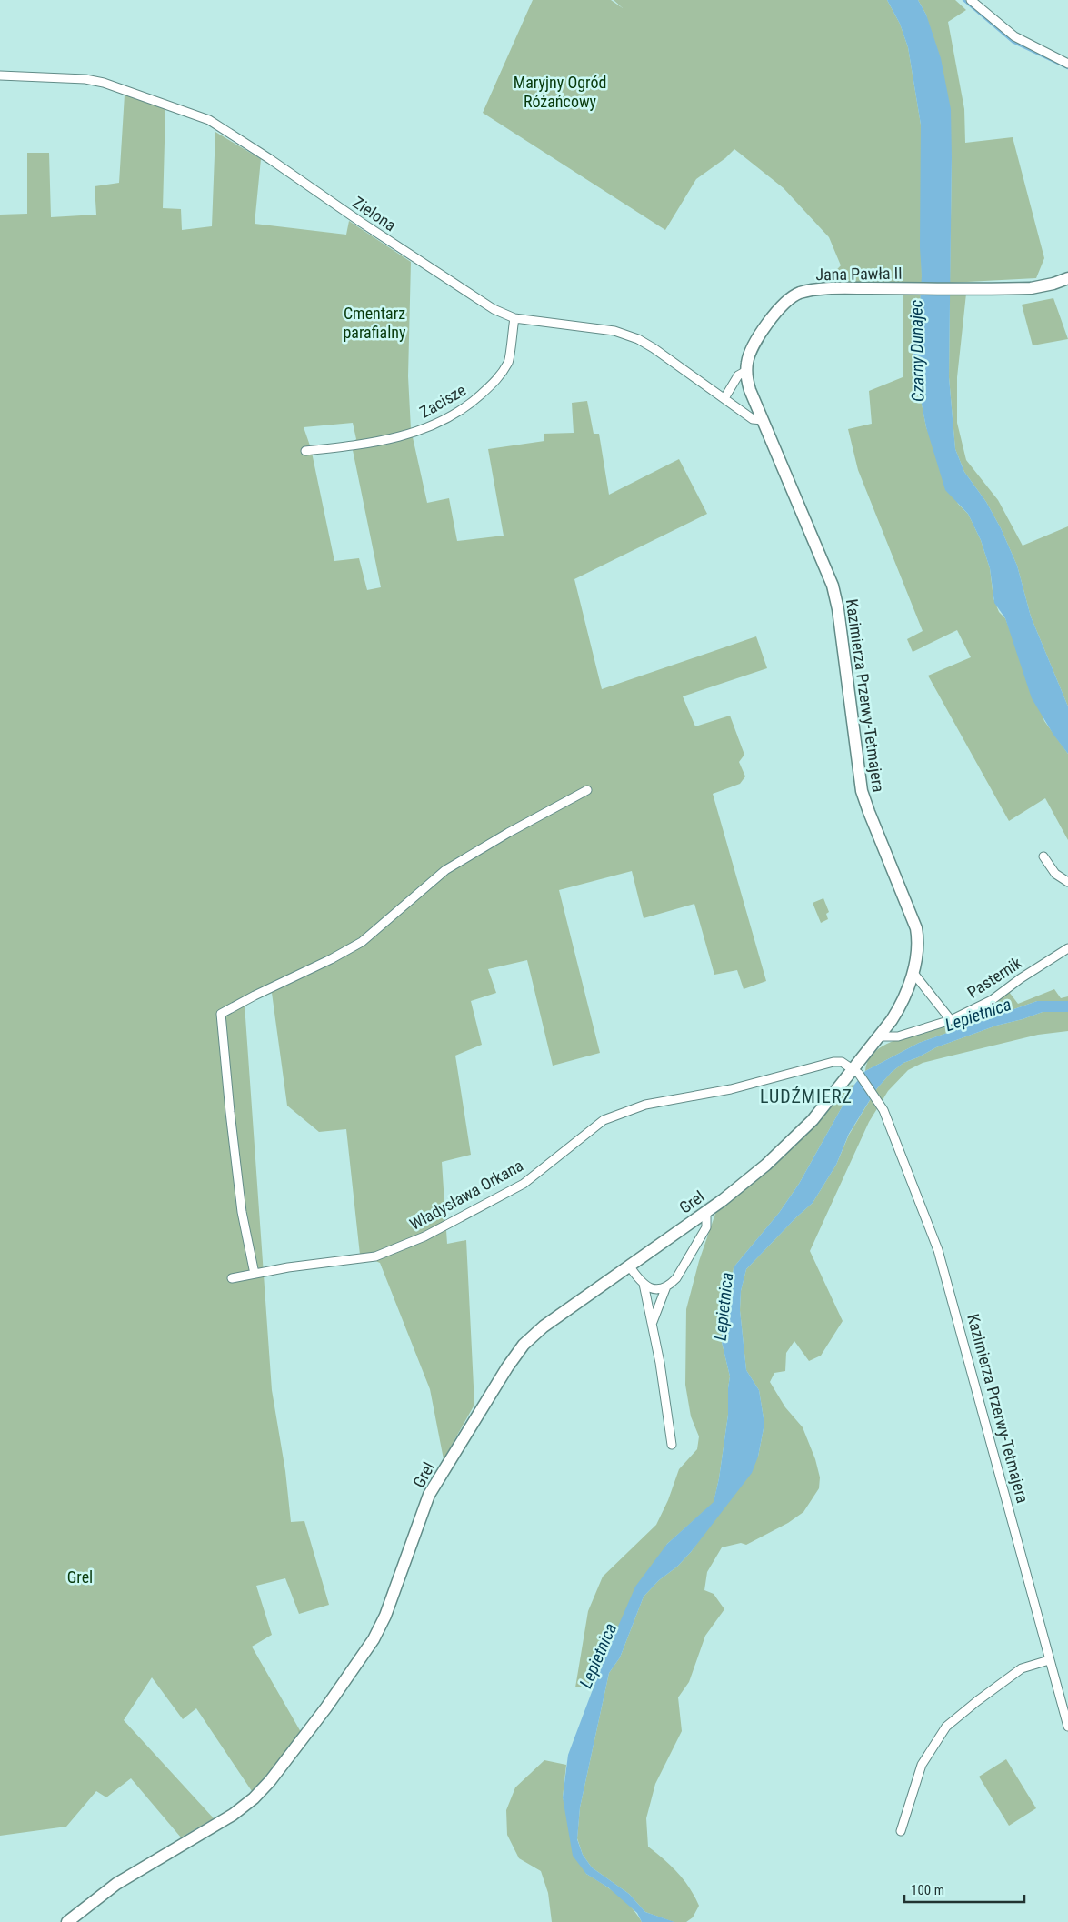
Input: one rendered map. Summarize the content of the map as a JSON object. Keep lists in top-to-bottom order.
{
  "streets": {
    "street": [
      "Zielona",
      "Jana Pawła II",
      "Zacisze",
      "Kazimierza Przerwy-Tetmajera",
      "Pasternik",
      "Władysława Orkana",
      "Grel"
    ]
  },
  "crossings": [
    ["Zielona", "Jana Pawła II"],
    ["Zielona", "Zacisze"],
    ["Zielona", "Kazimierza Przerwy-Tetmajera"],
    ["Jana Pawła II", "Kazimierza Przerwy-Tetmajera"],
    ["Kazimierza Przerwy-Tetmajera", "Pasternik"],
    ["Kazimierza Przerwy-Tetmajera", "Władysława Orkana"],
    ["Kazimierza Przerwy-Tetmajera", "Grel"],
    ["Władysława Orkana", "Grel"]
  ],
  "districts": ["LUDŹMIERZ"],
  "water": ["Czarny Dunajec", "Lepietnica"],
  "parks": ["Maryjny Ogród Różańcowy", "Cmentarz parafialny", "Grel"],
  "scale_bar": "100 m"
}
